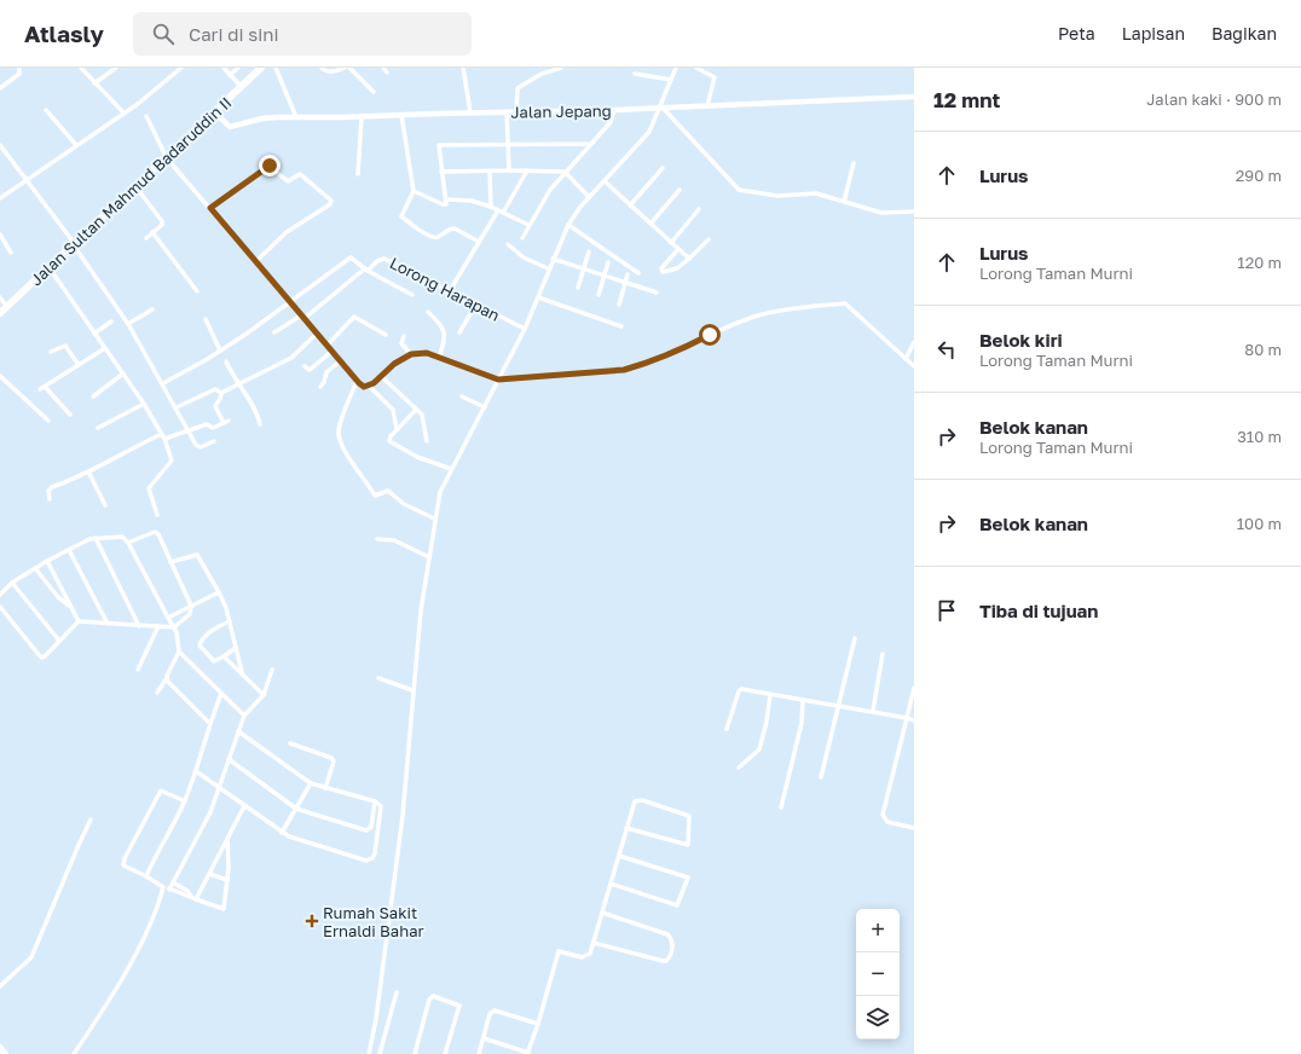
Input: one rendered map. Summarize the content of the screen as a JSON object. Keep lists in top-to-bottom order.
{
  "streets": {
    "highway": ["Jalan Sultan Mahmud Badaruddin II"],
    "street": ["Jalan Jepang", "Lorong Harapan"]
  },
  "crossings": [
    ["Jalan Jepang", "Jalan Sultan Mahmud Badaruddin II"]
  ],
  "places": {
    "health": ["Rumah Sakit Ernaldi Bahar"]
  },
  "page": {
    "header": "Atlasly",
    "search": "Cari di sini",
    "nav": ["Peta", "Lapisan", "Bagikan"],
    "heading": ["12 mnt", "Jalan kaki · 900 m"],
    "list": [
      ["Lurus", "290 m"],
      ["Lurus", "Lorong Taman Murni", "120 m"],
      ["Belok kiri", "Lorong Taman Murni", "80 m"],
      ["Belok kanan", "Lorong Taman Murni", "310 m"],
      ["Belok kanan", "100 m"],
      "Tiba di tujuan"
    ],
    "map_buttons": ["+", "−"]
  }
}
